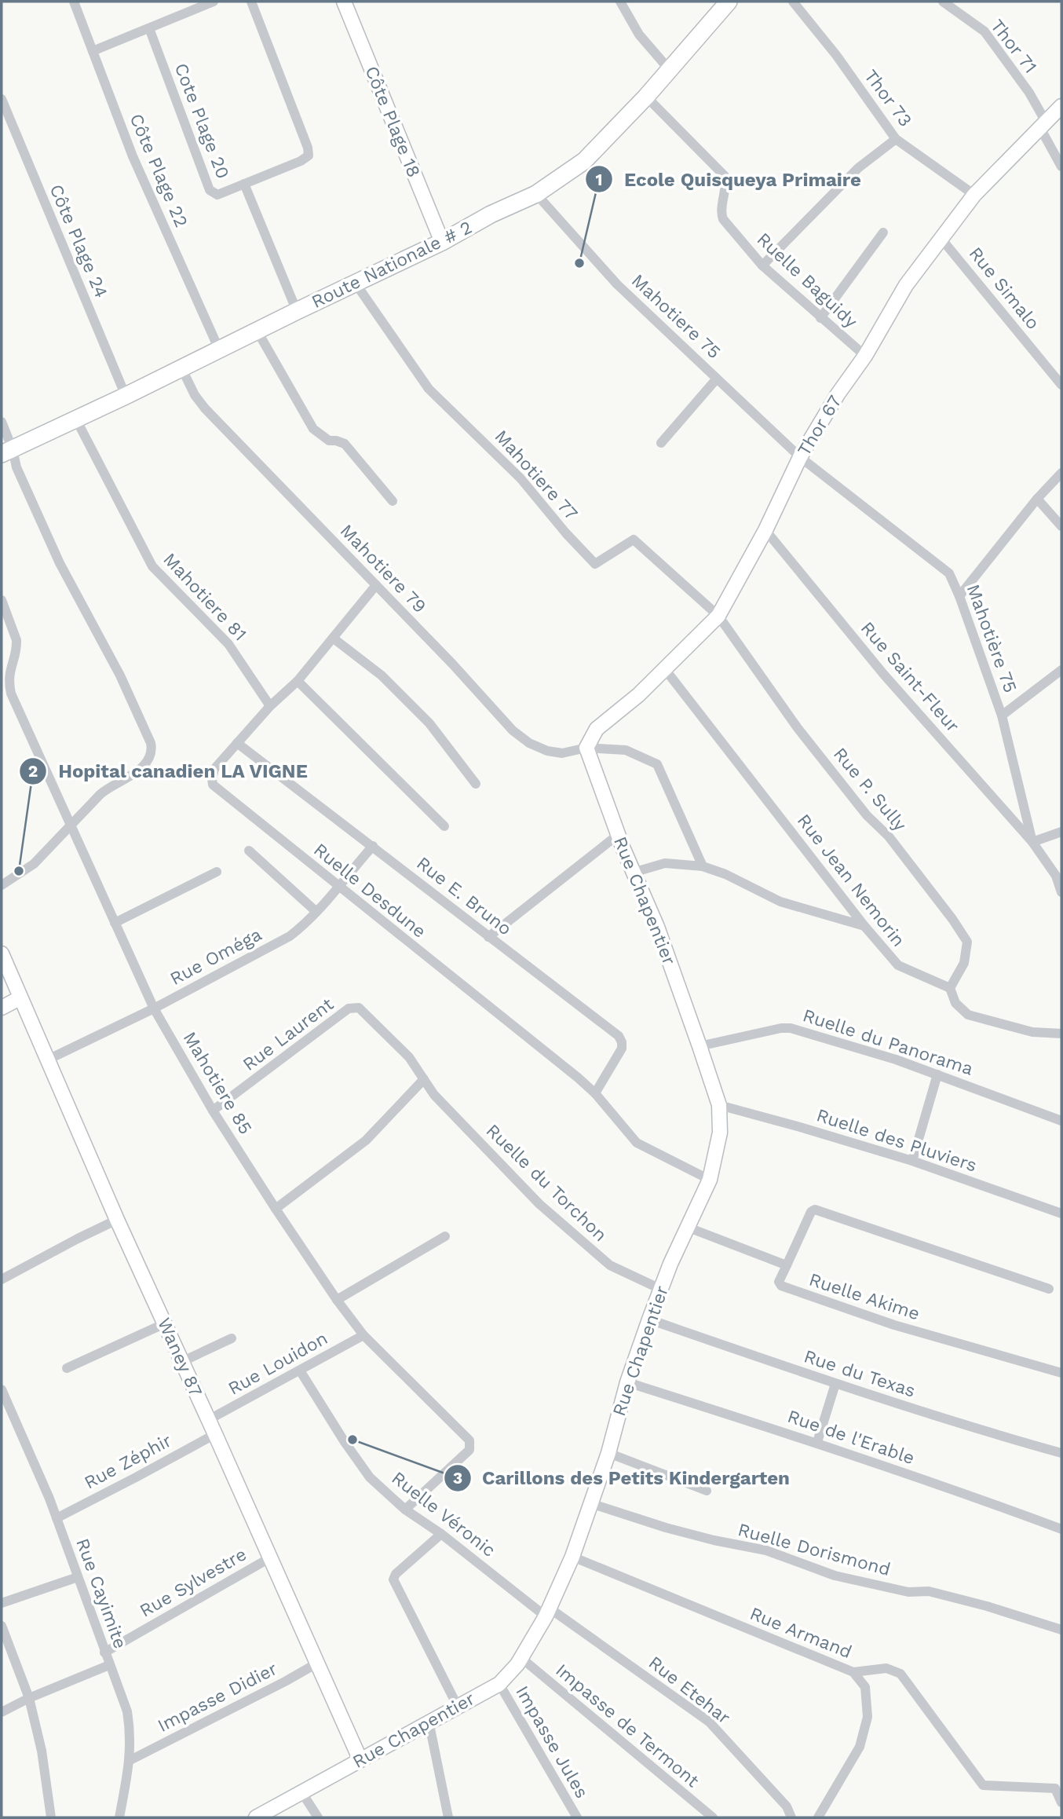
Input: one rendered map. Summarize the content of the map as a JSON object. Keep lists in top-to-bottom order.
{
  "streets": {
    "main road": ["Route Nationale # 2"],
    "street": [
      "Thor 71",
      "Thor 73",
      "Cote Plage 20",
      "Côte Plage 18",
      "Côte Plage 22",
      "Côte Plage 24",
      "Ruelle Baguidy",
      "Rue Simalo",
      "Mahotiere 75",
      "Thor 67",
      "Mahotiere 77",
      "Mahotiere 79",
      "Mahotiere 81",
      "Mahotière 75",
      "Rue Saint-Fleur",
      "Rue P. Sully",
      "Rue Jean Nemorin",
      "Ruelle Desdune",
      "Rue E. Bruno",
      "Rue Chapentier",
      "Rue Oméga",
      "Rue Laurent",
      "Ruelle du Panorama",
      "Mahotiere 85",
      "Ruelle des Pluviers",
      "Ruelle du Torchon",
      "Ruelle Akime",
      "Waney 87",
      "Rue Louidon",
      "Rue du Texas",
      "Rue de l'Erable",
      "Rue Zéphir",
      "Ruelle Véronic",
      "Ruelle Dorismond",
      "Rue Sylvestre",
      "Rue Cayimite",
      "Rue Armand",
      "Rue Etehar",
      "Impasse Didier",
      "Impasse de Termont",
      "Impasse Jules"
    ]
  },
  "crossings": [
    ["Thor 71", "Thor 67"],
    ["Thor 73", "Thor 67"],
    ["Cote Plage 20", "Route Nationale # 2"],
    ["Côte Plage 18", "Route Nationale # 2"],
    ["Côte Plage 22", "Route Nationale # 2"],
    ["Côte Plage 24", "Route Nationale # 2"],
    ["Route Nationale # 2", "Ruelle Baguidy"],
    ["Route Nationale # 2", "Mahotiere 75"],
    ["Route Nationale # 2", "Mahotiere 77"],
    ["Route Nationale # 2", "Mahotiere 79"],
    ["Route Nationale # 2", "Mahotiere 81"],
    ["Ruelle Baguidy", "Thor 67"],
    ["Rue Simalo", "Thor 67"],
    ["Mahotiere 75", "Thor 67"],
    ["Mahotiere 75", "Mahotière 75"],
    ["Thor 67", "Mahotiere 77"],
    ["Thor 67", "Mahotiere 79"],
    ["Thor 67", "Mahotière 75"],
    ["Thor 67", "Rue Saint-Fleur"],
    ["Thor 67", "Rue P. Sully"],
    ["Thor 67", "Rue Jean Nemorin"],
    ["Thor 67", "Rue Chapentier"],
    ["Mahotiere 77", "Rue P. Sully"],
    ["Mahotiere 79", "Ruelle Desdune"],
    ["Mahotiere 79", "Rue Chapentier"],
    ["Mahotiere 81", "Ruelle Desdune"],
    ["Mahotière 75", "Rue Saint-Fleur"],
    ["Rue P. Sully", "Rue Jean Nemorin"],
    ["Ruelle Desdune", "Rue E. Bruno"],
    ["Ruelle Desdune", "Rue Chapentier"],
    ["Ruelle Desdune", "Rue Oméga"],
    ["Rue E. Bruno", "Rue Oméga"],
    ["Rue Chapentier", "Ruelle du Panorama"],
    ["Rue Chapentier", "Ruelle des Pluviers"],
    ["Rue Chapentier", "Ruelle du Torchon"],
    ["Rue Chapentier", "Ruelle Akime"],
    ["Rue Chapentier", "Waney 87"],
    ["Rue Chapentier", "Rue du Texas"],
    ["Rue Chapentier", "Rue de l'Erable"],
    ["Rue Chapentier", "Ruelle Véronic"],
    ["Rue Chapentier", "Ruelle Dorismond"],
    ["Rue Chapentier", "Rue Armand"],
    ["Rue Chapentier", "Rue Etehar"],
    ["Rue Chapentier", "Impasse de Termont"],
    ["Rue Chapentier", "Impasse Jules"],
    ["Rue Oméga", "Mahotiere 85"],
    ["Rue Oméga", "Waney 87"],
    ["Rue Laurent", "Mahotiere 85"],
    ["Rue Laurent", "Ruelle du Torchon"],
    ["Mahotiere 85", "Rue Louidon"],
    ["Mahotiere 85", "Ruelle Véronic"],
    ["Waney 87", "Rue Louidon"],
    ["Waney 87", "Rue Zéphir"],
    ["Waney 87", "Rue Sylvestre"],
    ["Waney 87", "Impasse Didier"],
    ["Rue Louidon", "Ruelle Véronic"],
    ["Rue Zéphir", "Rue Cayimite"],
    ["Ruelle Véronic", "Rue Etehar"],
    ["Rue Sylvestre", "Rue Cayimite"],
    ["Rue Cayimite", "Impasse Didier"]
  ],
  "places": ["Ecole Quisqueya Primaire", "Hopital canadien LA VIGNE", "Carillons des Petits Kindergarten"]
}
